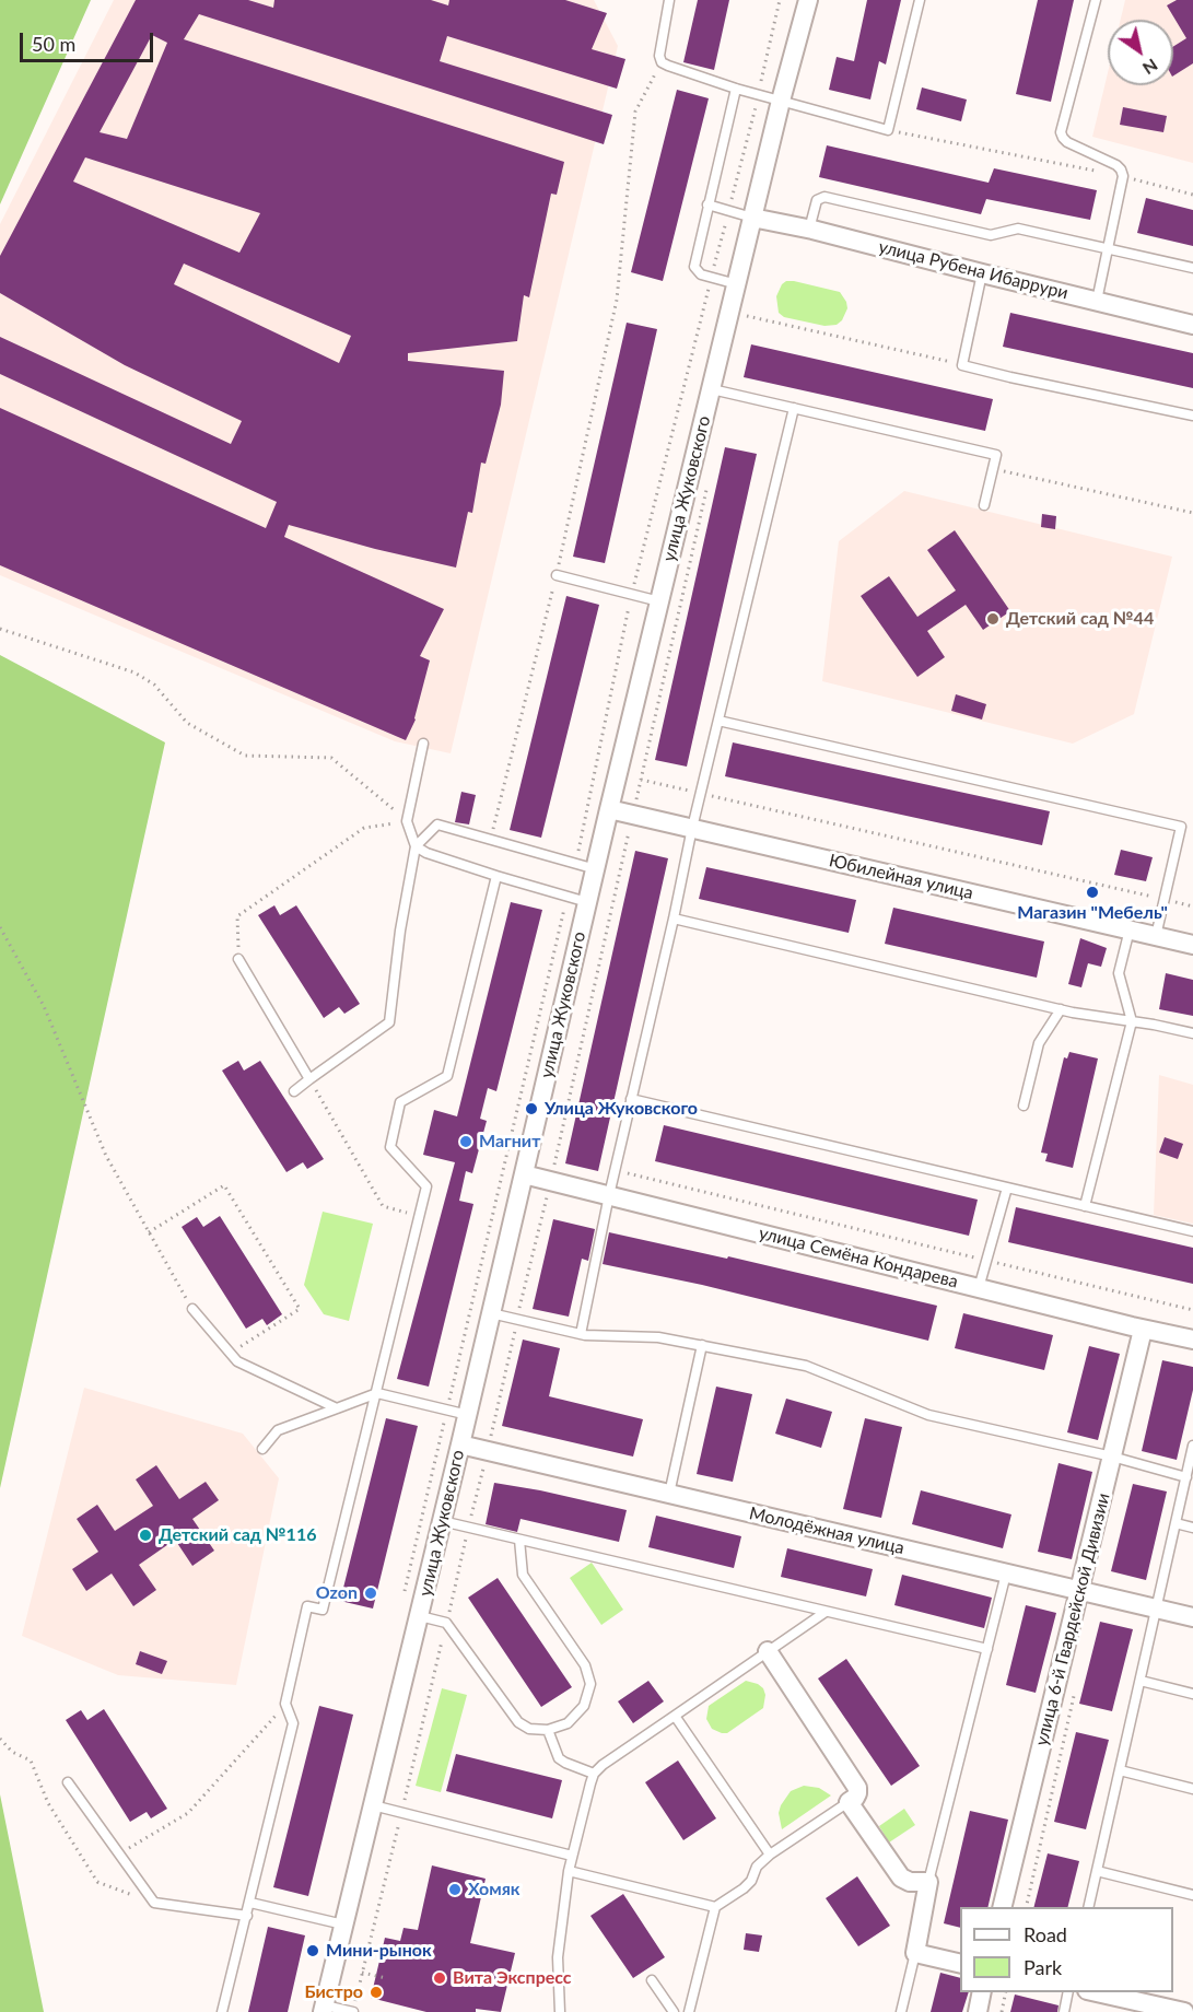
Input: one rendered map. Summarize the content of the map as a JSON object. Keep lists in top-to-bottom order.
{
  "streets": {
    "street": [
      "улица Рубена Ибаррури",
      "улица Жуковского",
      "Юбилейная улица",
      "улица Семёна Кондарева",
      "Молодёжная улица",
      "улица 6-й Гвардейской Дивизии"
    ]
  },
  "crossings": [
    ["улица Рубена Ибаррури", "улица Жуковского"],
    ["улица Жуковского", "Юбилейная улица"],
    ["улица Жуковского", "улица Семёна Кондарева"],
    ["улица Жуковского", "Молодёжная улица"],
    ["улица Семёна Кондарева", "улица 6-й Гвардейской Дивизии"],
    ["Молодёжная улица", "улица 6-й Гвардейской Дивизии"]
  ],
  "places": [
    "Детский сад №44",
    "Магазин \"Мебель\"",
    "Улица Жуковского",
    "Магнит",
    "Детский сад №116",
    "Ozon",
    "Хомяк",
    "Мини-рынок",
    "Вита Экспресс",
    "Бистро"
  ],
  "legend": ["Road", "Park"],
  "scale_bar": "50 m",
  "north": "bottom right"
}
